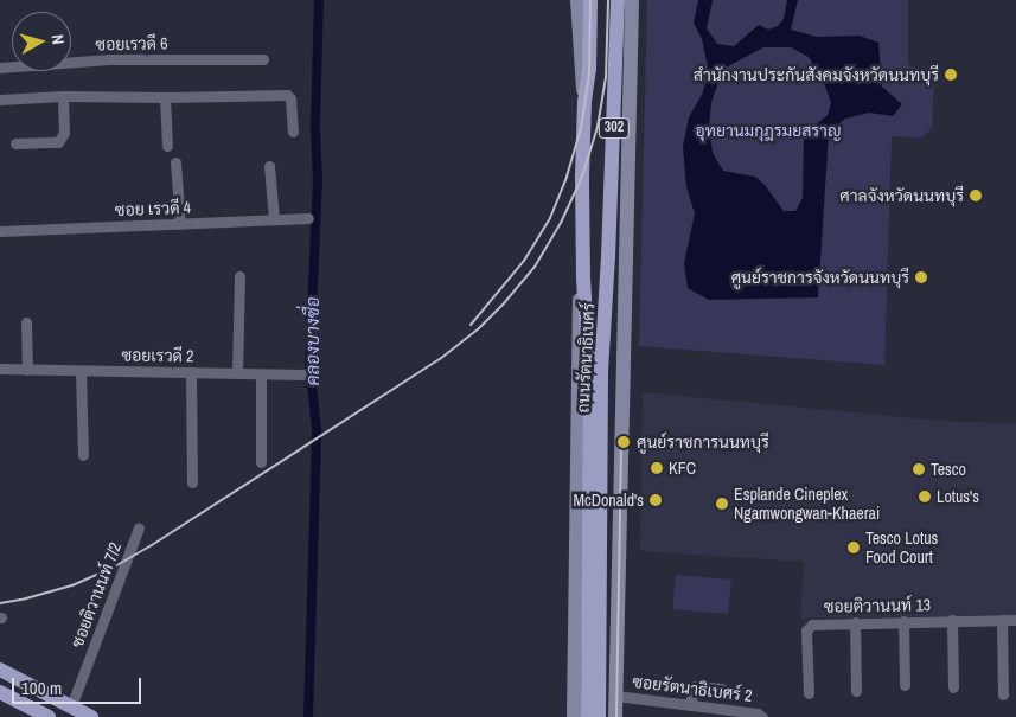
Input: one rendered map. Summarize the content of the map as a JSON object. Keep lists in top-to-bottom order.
{
  "streets": {
    "main road": ["302", "ถนนรัตนาธิเบศร์"],
    "street": [
      "ซอยเรวดี 6",
      "ซอย เรวดี 4",
      "ซอยเรวดี 2",
      "ซอยติวานนท์ 7/2",
      "ซอยติวานนท์ 13",
      "ซอยรัตนาธิเบศร์ 2"
    ]
  },
  "water": ["คลองบางซื่อ"],
  "parks": ["อุทยานมกุฎรมยสราญ"],
  "places": [
    "สำนักงานประกันสังคมจังหวัดนนทบุรี",
    "ศาลจังหวัดนนทบุรี",
    "ศูนย์ราชการจังหวัดนนทบุรี",
    "ศูนย์ราชการนนทบุรี",
    "KFC",
    "Tesco",
    "Lotus's",
    "McDonald's",
    "Esplande Cineplex Ngamwongwan-Khaerai",
    "Tesco Lotus Food Court"
  ],
  "scale_bar": "100 m",
  "north": "right"
}
